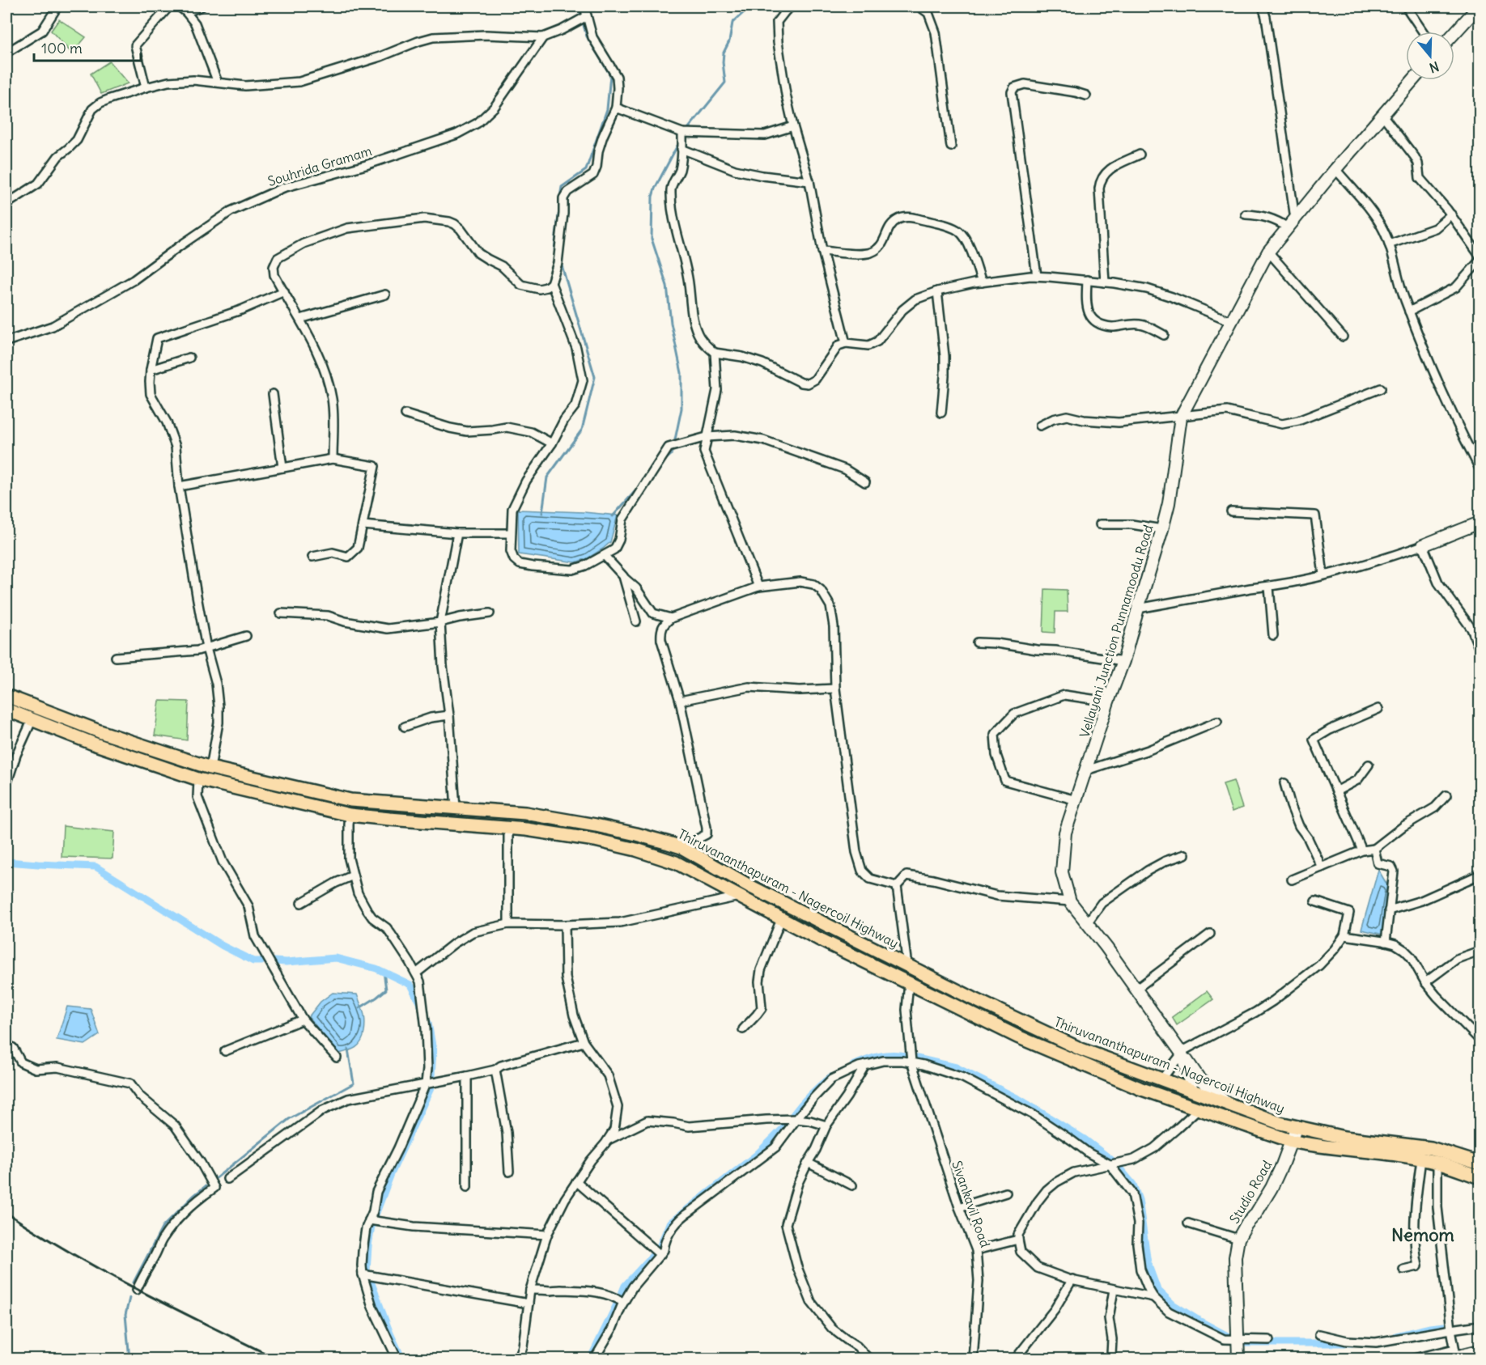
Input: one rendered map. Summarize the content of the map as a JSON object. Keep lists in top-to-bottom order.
{
  "streets": {
    "main road": ["Thiruvananthapuram - Nagercoil Highway"],
    "street": [
      "Souhrida Gramam",
      "Vellayani Junction Punnamoodu Road",
      "Studio Road",
      "Sivankavil Road"
    ]
  },
  "crossings": [
    ["Vellayani Junction Punnamoodu Road", "Thiruvananthapuram - Nagercoil Highway"],
    ["Thiruvananthapuram - Nagercoil Highway", "Studio Road"],
    ["Thiruvananthapuram - Nagercoil Highway", "Sivankavil Road"]
  ],
  "districts": ["Nemom"],
  "scale_bar": "100 m",
  "north": "bottom"
}
